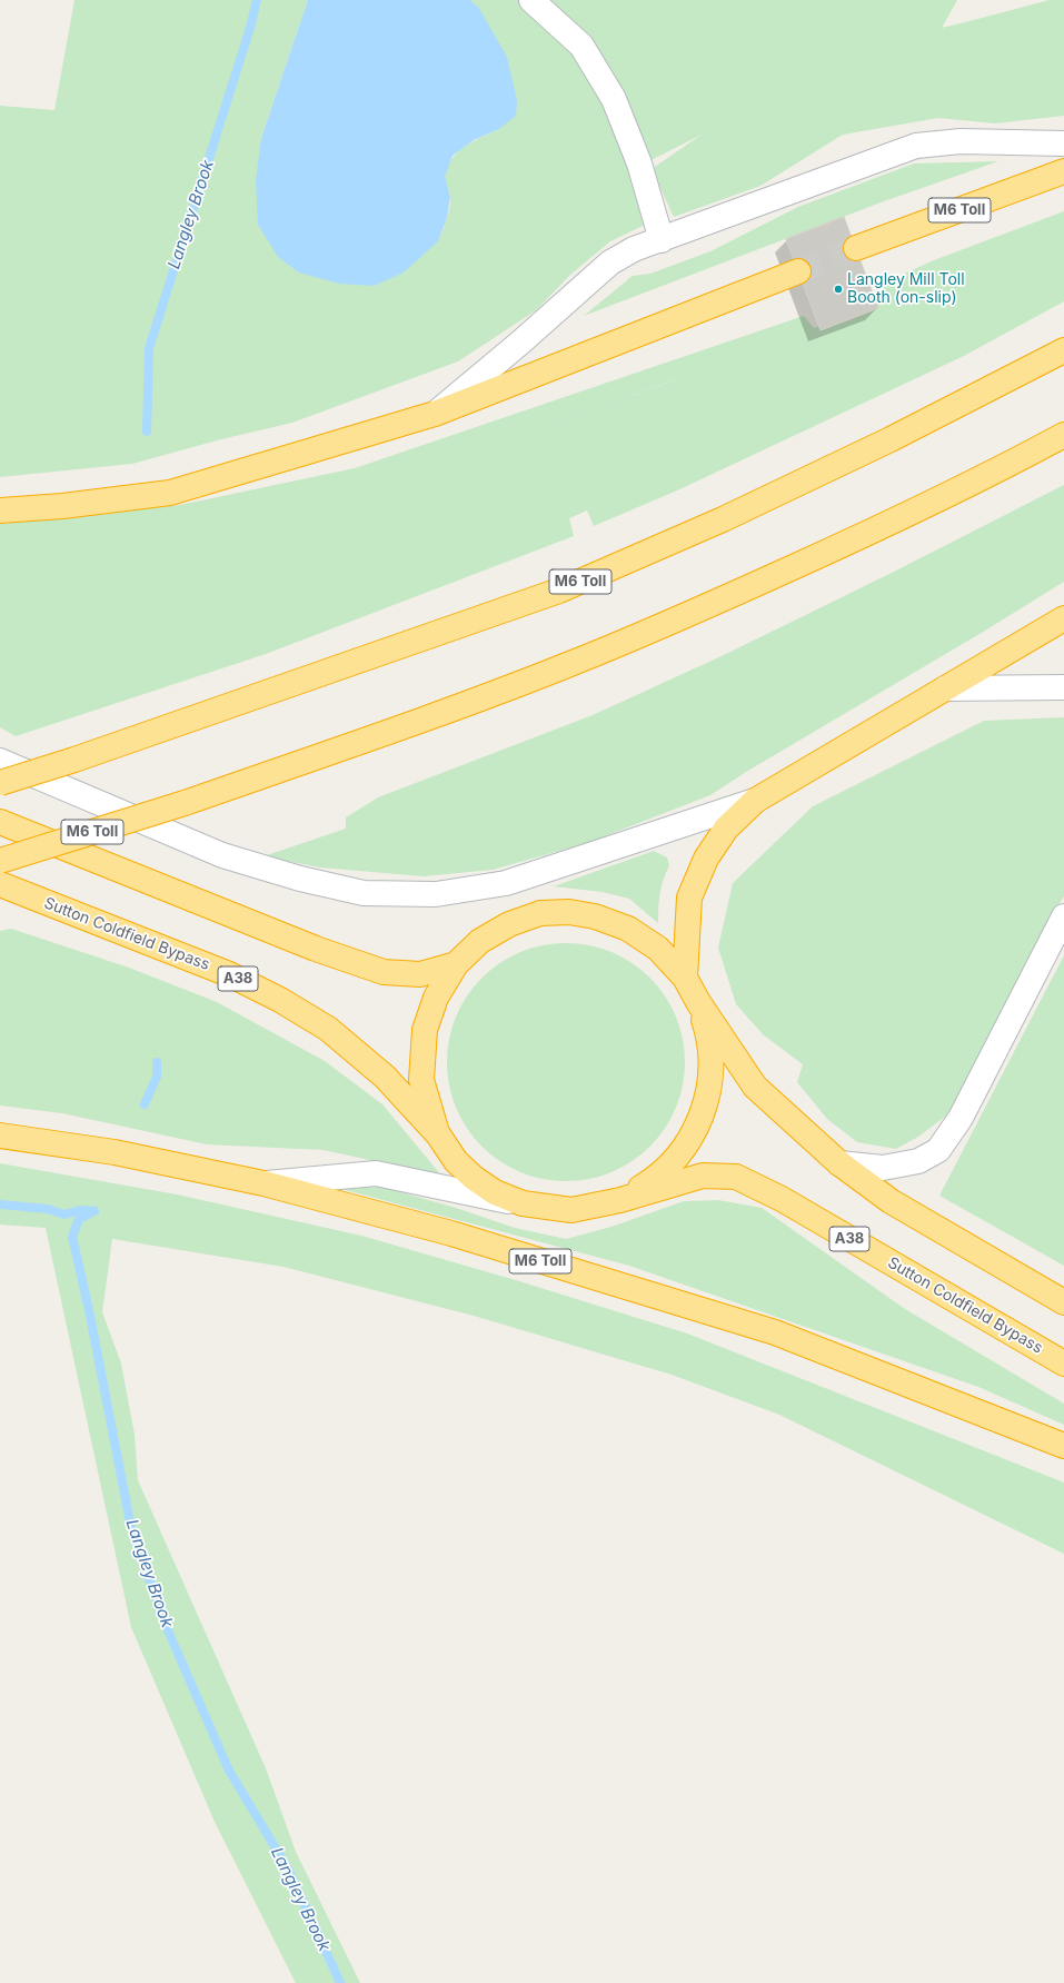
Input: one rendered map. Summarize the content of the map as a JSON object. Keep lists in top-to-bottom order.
{
  "streets": {
    "highway": ["M6 Toll", "Sutton Coldfield Bypass", "A38"]
  },
  "water": ["Langley Brook"],
  "places": ["Langley Mill Toll Booth (on-slip)"]
}
